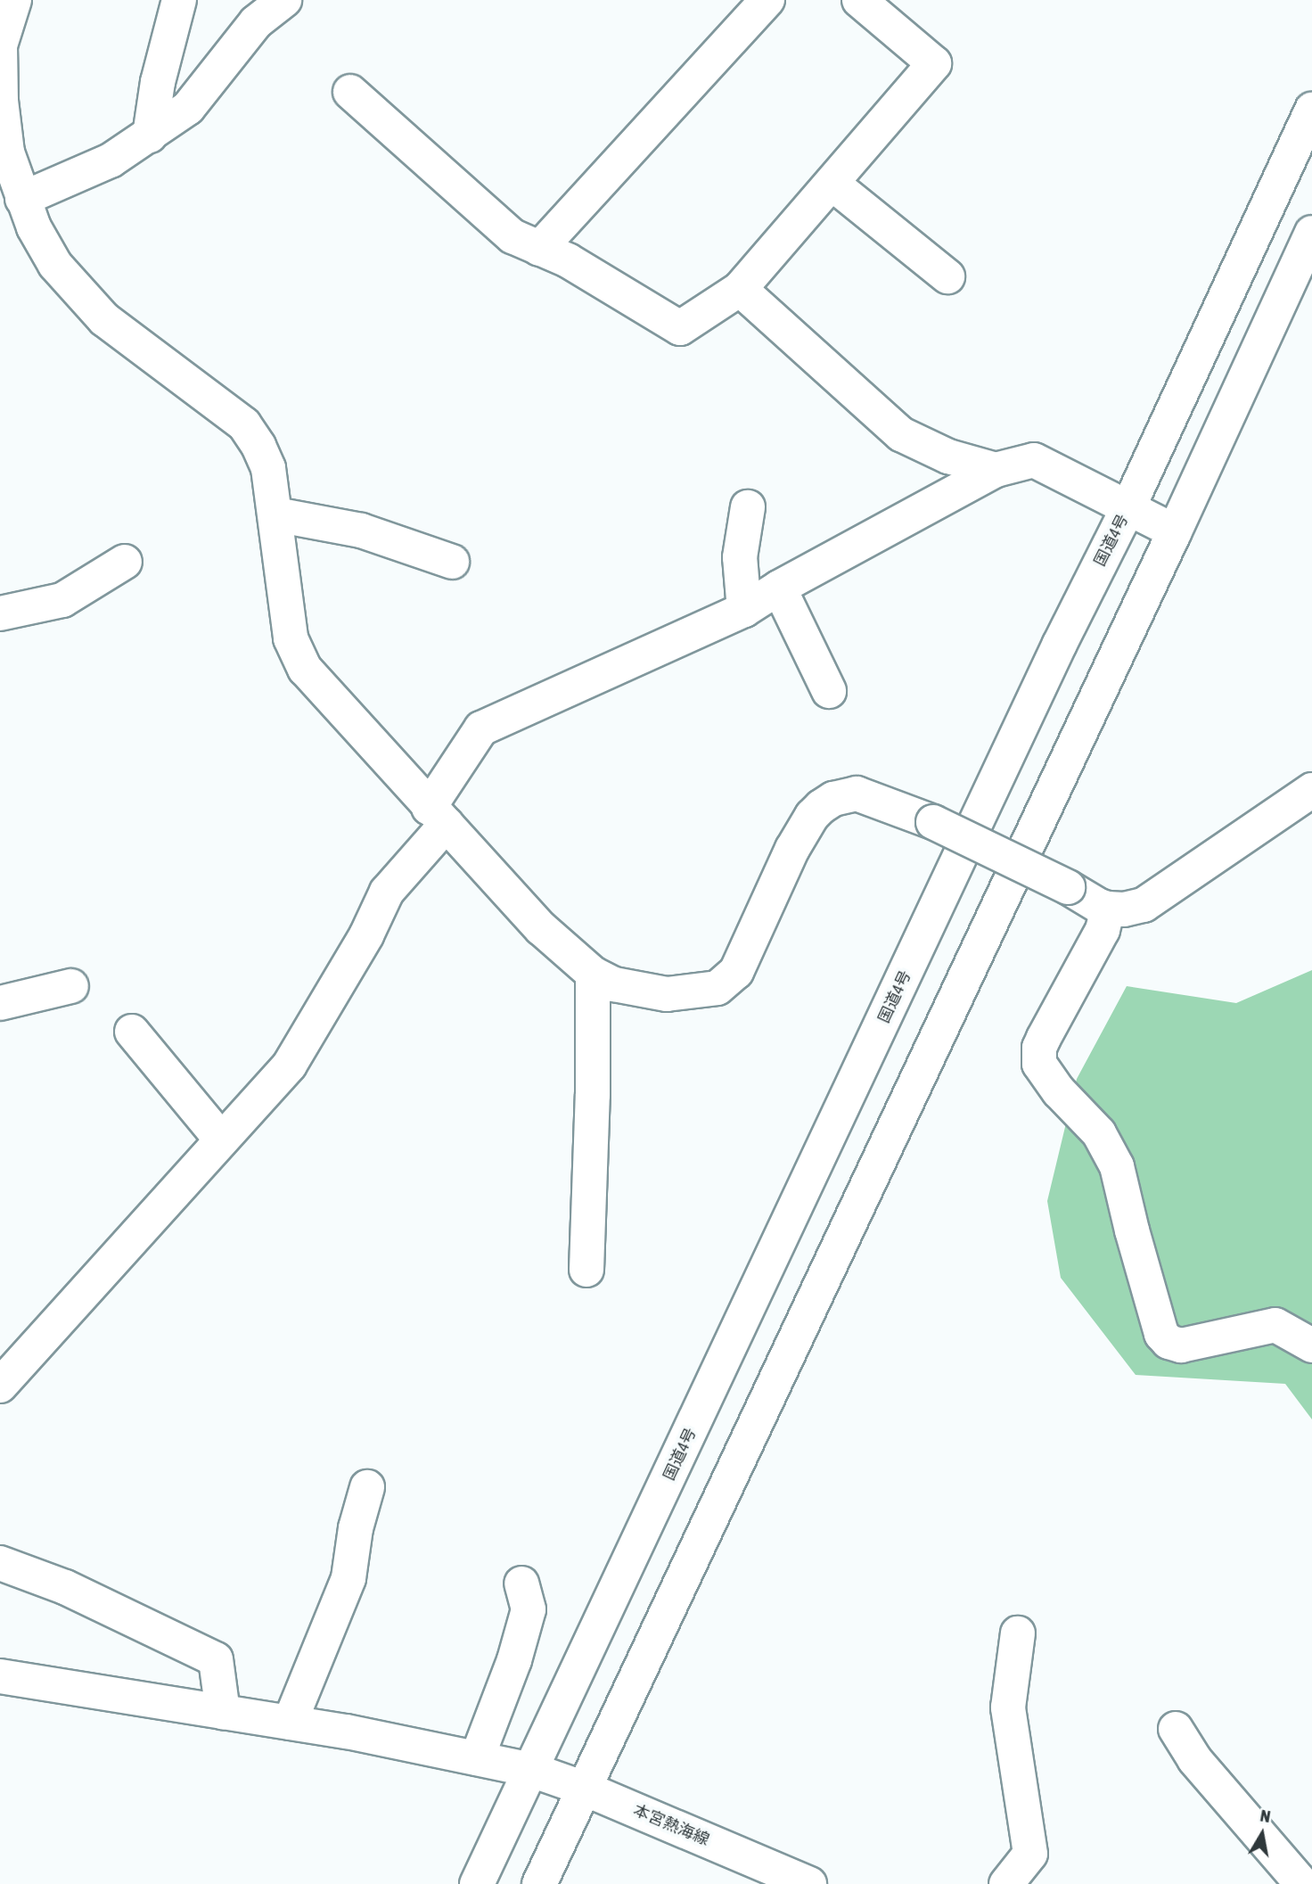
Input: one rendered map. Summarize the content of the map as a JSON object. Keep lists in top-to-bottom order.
{
  "streets": {
    "main road": ["国道4号", "本宮熱海線"]
  },
  "crossings": [
    ["国道4号", "本宮熱海線"]
  ],
  "north": "top"
}
